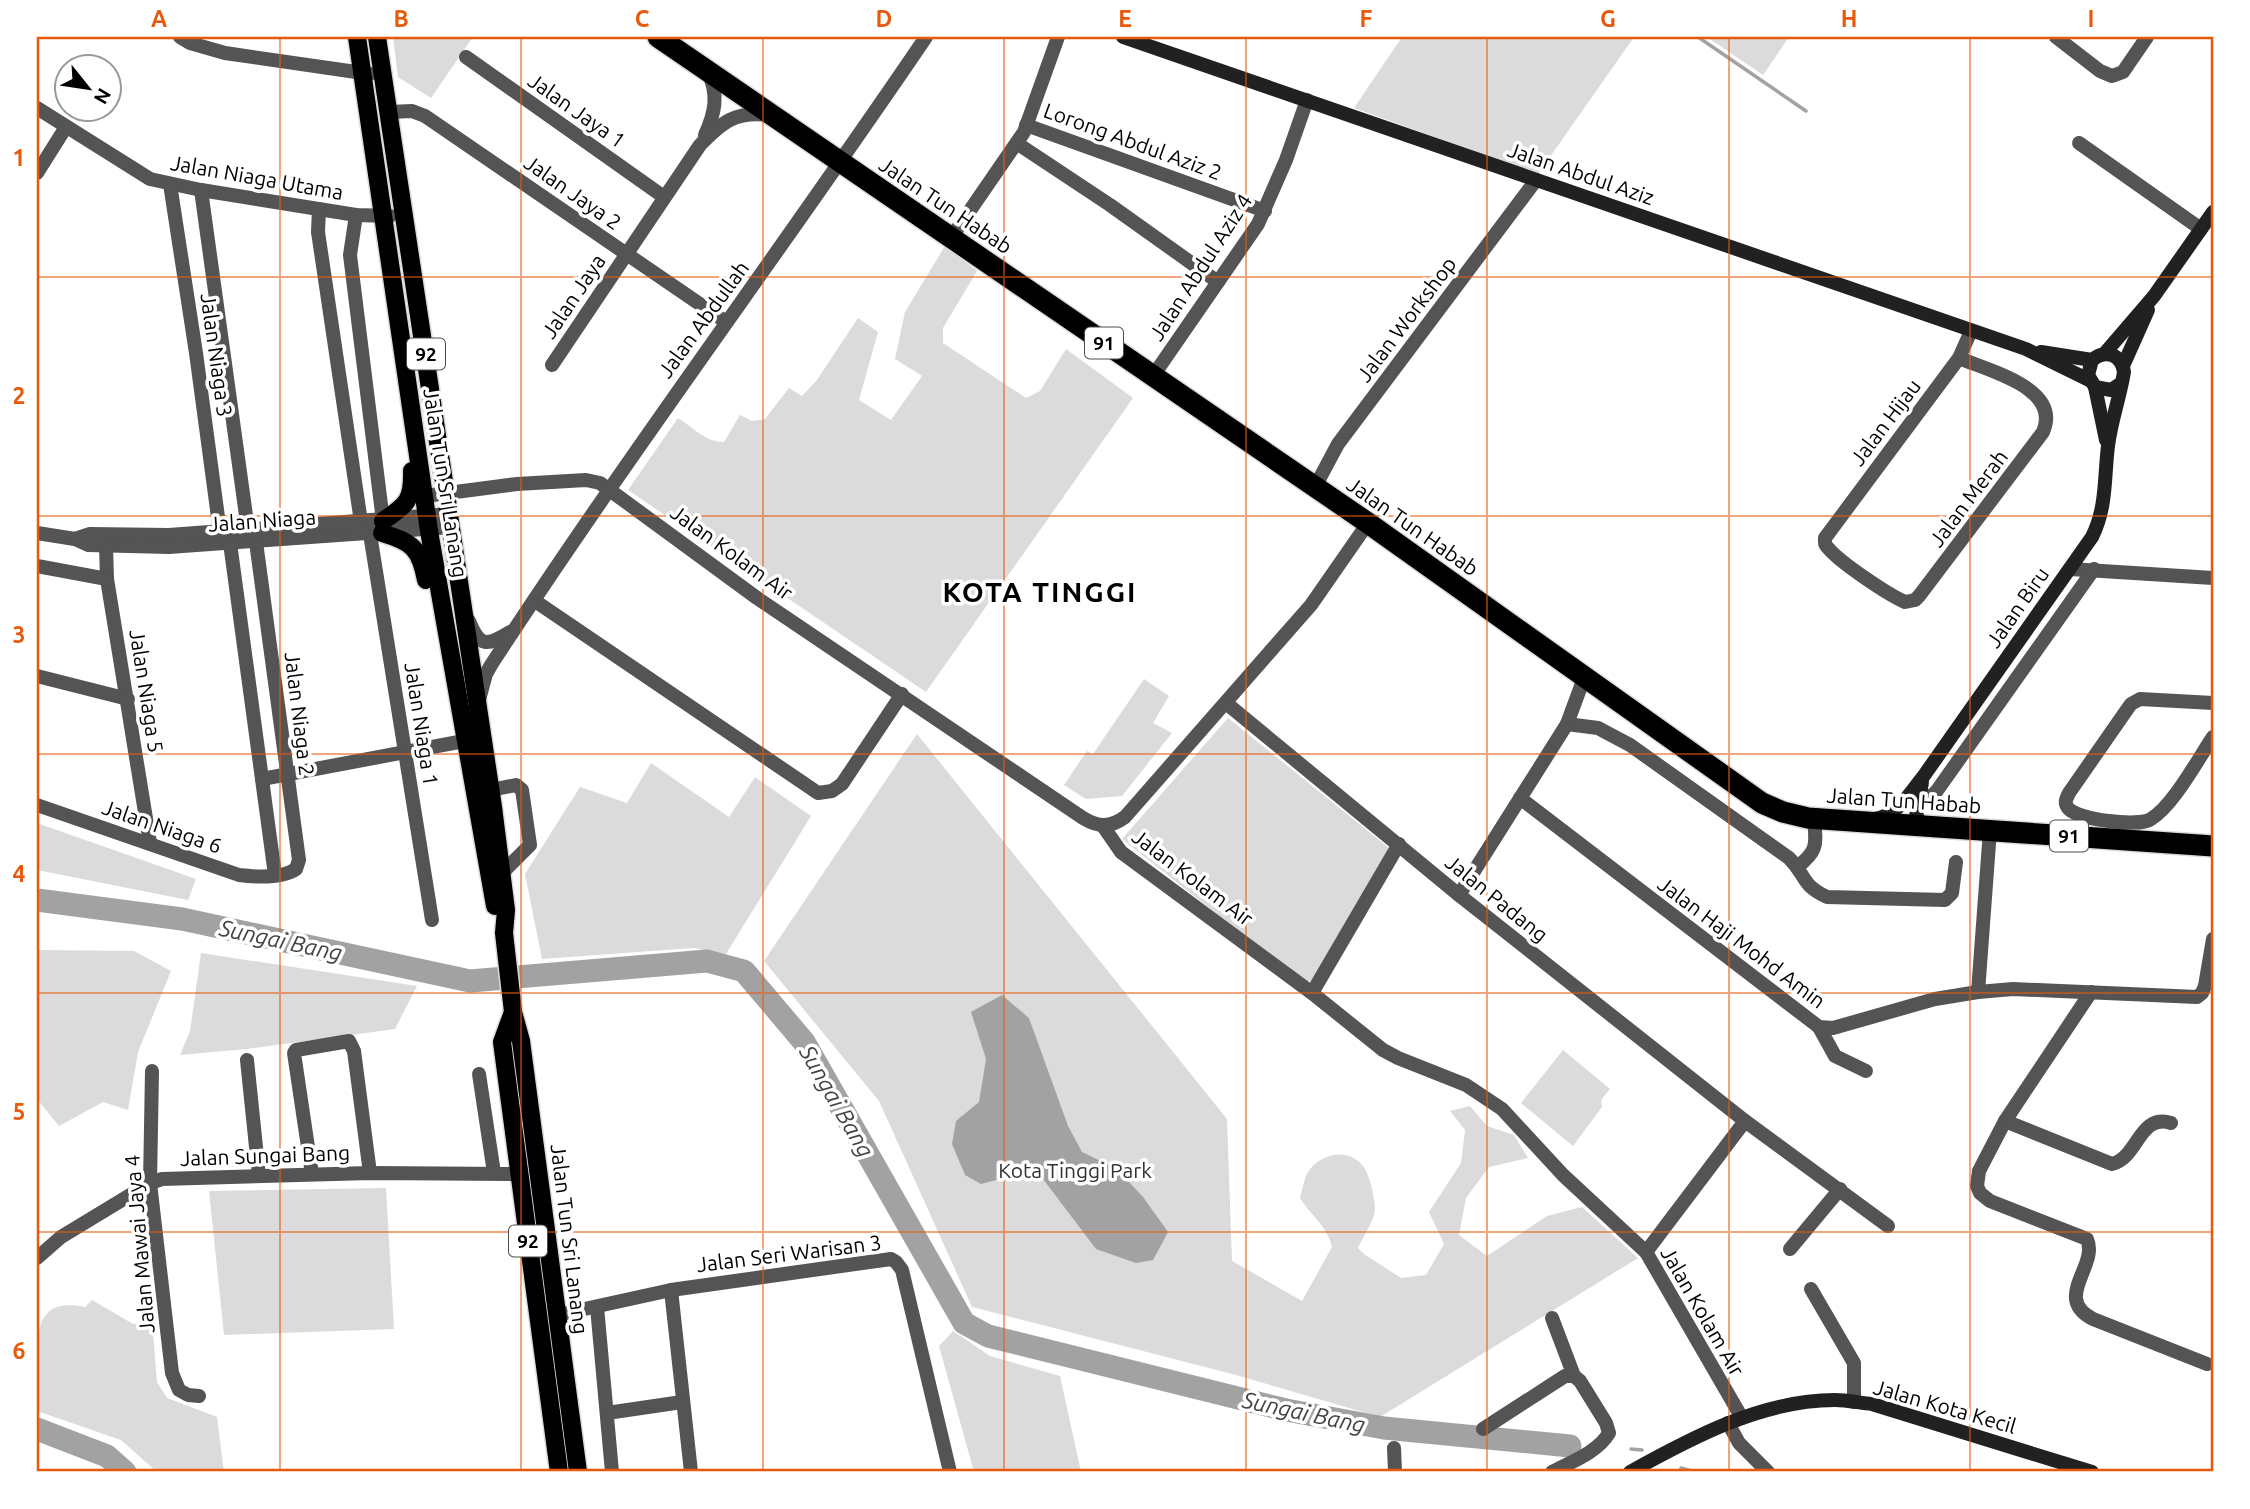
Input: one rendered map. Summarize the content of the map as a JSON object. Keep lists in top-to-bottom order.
{
  "streets": {
    "highway": ["Jalan Tun Habab", "91"],
    "main road": ["92", "Jalan Tun Sri Lanang"],
    "street": [
      "Jalan Jaya 1",
      "Lorong Abdul Aziz 2",
      "Jalan Abdul Aziz",
      "Jalan Niaga Utama",
      "Jalan Jaya 2",
      "Jalan Abdul Aziz 4",
      "Jalan Jaya",
      "Jalan Abdullah",
      "Jalan Workshop",
      "Jalan Niaga 3",
      "Jalan Hijau",
      "Jalan Merah",
      "Jalan Niaga",
      "Jalan Kolam Air",
      "Jalan Biru",
      "Jalan Niaga 5",
      "Jalan Niaga 2",
      "Jalan Niaga 1",
      "Jalan Niaga 6",
      "Jalan Padang",
      "Jalan Haji Mohd Amin",
      "Jalan Sungai Bang",
      "Jalan Mawai Jaya 4",
      "Jalan Seri Warisan 3",
      "Jalan Kota Kecil"
    ]
  },
  "crossings": [
    ["Jalan Jaya 1", "Jalan Jaya"],
    ["Lorong Abdul Aziz 2", "Jalan Abdul Aziz 4"],
    ["Jalan Abdul Aziz", "Jalan Abdul Aziz 4"],
    ["Jalan Abdul Aziz", "Jalan Workshop"],
    ["Jalan Abdul Aziz", "Jalan Hijau"],
    ["Jalan Niaga Utama", "Jalan Niaga 3"],
    ["Jalan Niaga Utama", "Jalan Tun Sri Lanang"],
    ["Jalan Niaga Utama", "Jalan Niaga 2"],
    ["Jalan Niaga Utama", "Jalan Niaga 1"],
    ["Jalan Jaya 2", "Jalan Jaya"],
    ["Jalan Jaya 2", "Jalan Abdullah"],
    ["Jalan Jaya 2", "Jalan Tun Sri Lanang"],
    ["Jalan Tun Habab", "Jalan Abdul Aziz 4"],
    ["Jalan Tun Habab", "Jalan Jaya"],
    ["Jalan Tun Habab", "Jalan Abdullah"],
    ["Jalan Tun Habab", "Jalan Workshop"],
    ["Jalan Tun Habab", "Jalan Biru"],
    ["Jalan Abdullah", "Jalan Tun Sri Lanang"],
    ["Jalan Abdullah", "Jalan Kolam Air"],
    ["Jalan Niaga 3", "Jalan Niaga"],
    ["Jalan Hijau", "Jalan Merah"],
    ["Jalan Tun Sri Lanang", "Jalan Niaga"],
    ["Jalan Tun Sri Lanang", "Jalan Kolam Air"],
    ["Jalan Tun Sri Lanang", "Jalan Sungai Bang"],
    ["Jalan Tun Sri Lanang", "Jalan Seri Warisan 3"],
    ["Jalan Niaga", "Jalan Niaga 5"],
    ["Jalan Niaga", "Jalan Niaga 2"],
    ["Jalan Niaga", "Jalan Niaga 1"],
    ["Jalan Kolam Air", "Jalan Kota Kecil"],
    ["Jalan Niaga 5", "Jalan Niaga 6"],
    ["Jalan Niaga 2", "Jalan Niaga 6"],
    ["Jalan Sungai Bang", "Jalan Mawai Jaya 4"]
  ],
  "districts": ["KOTA TINGGI"],
  "water": ["Sungai Bang"],
  "parks": ["Kota Tinggi Park"],
  "north": "bottom right",
  "grid": {
    "columns": [
      "A",
      "B",
      "C",
      "D",
      "E",
      "F",
      "G",
      "H",
      "I"
    ],
    "rows": [
      "1",
      "2",
      "3",
      "4",
      "5",
      "6"
    ]
  }
}
